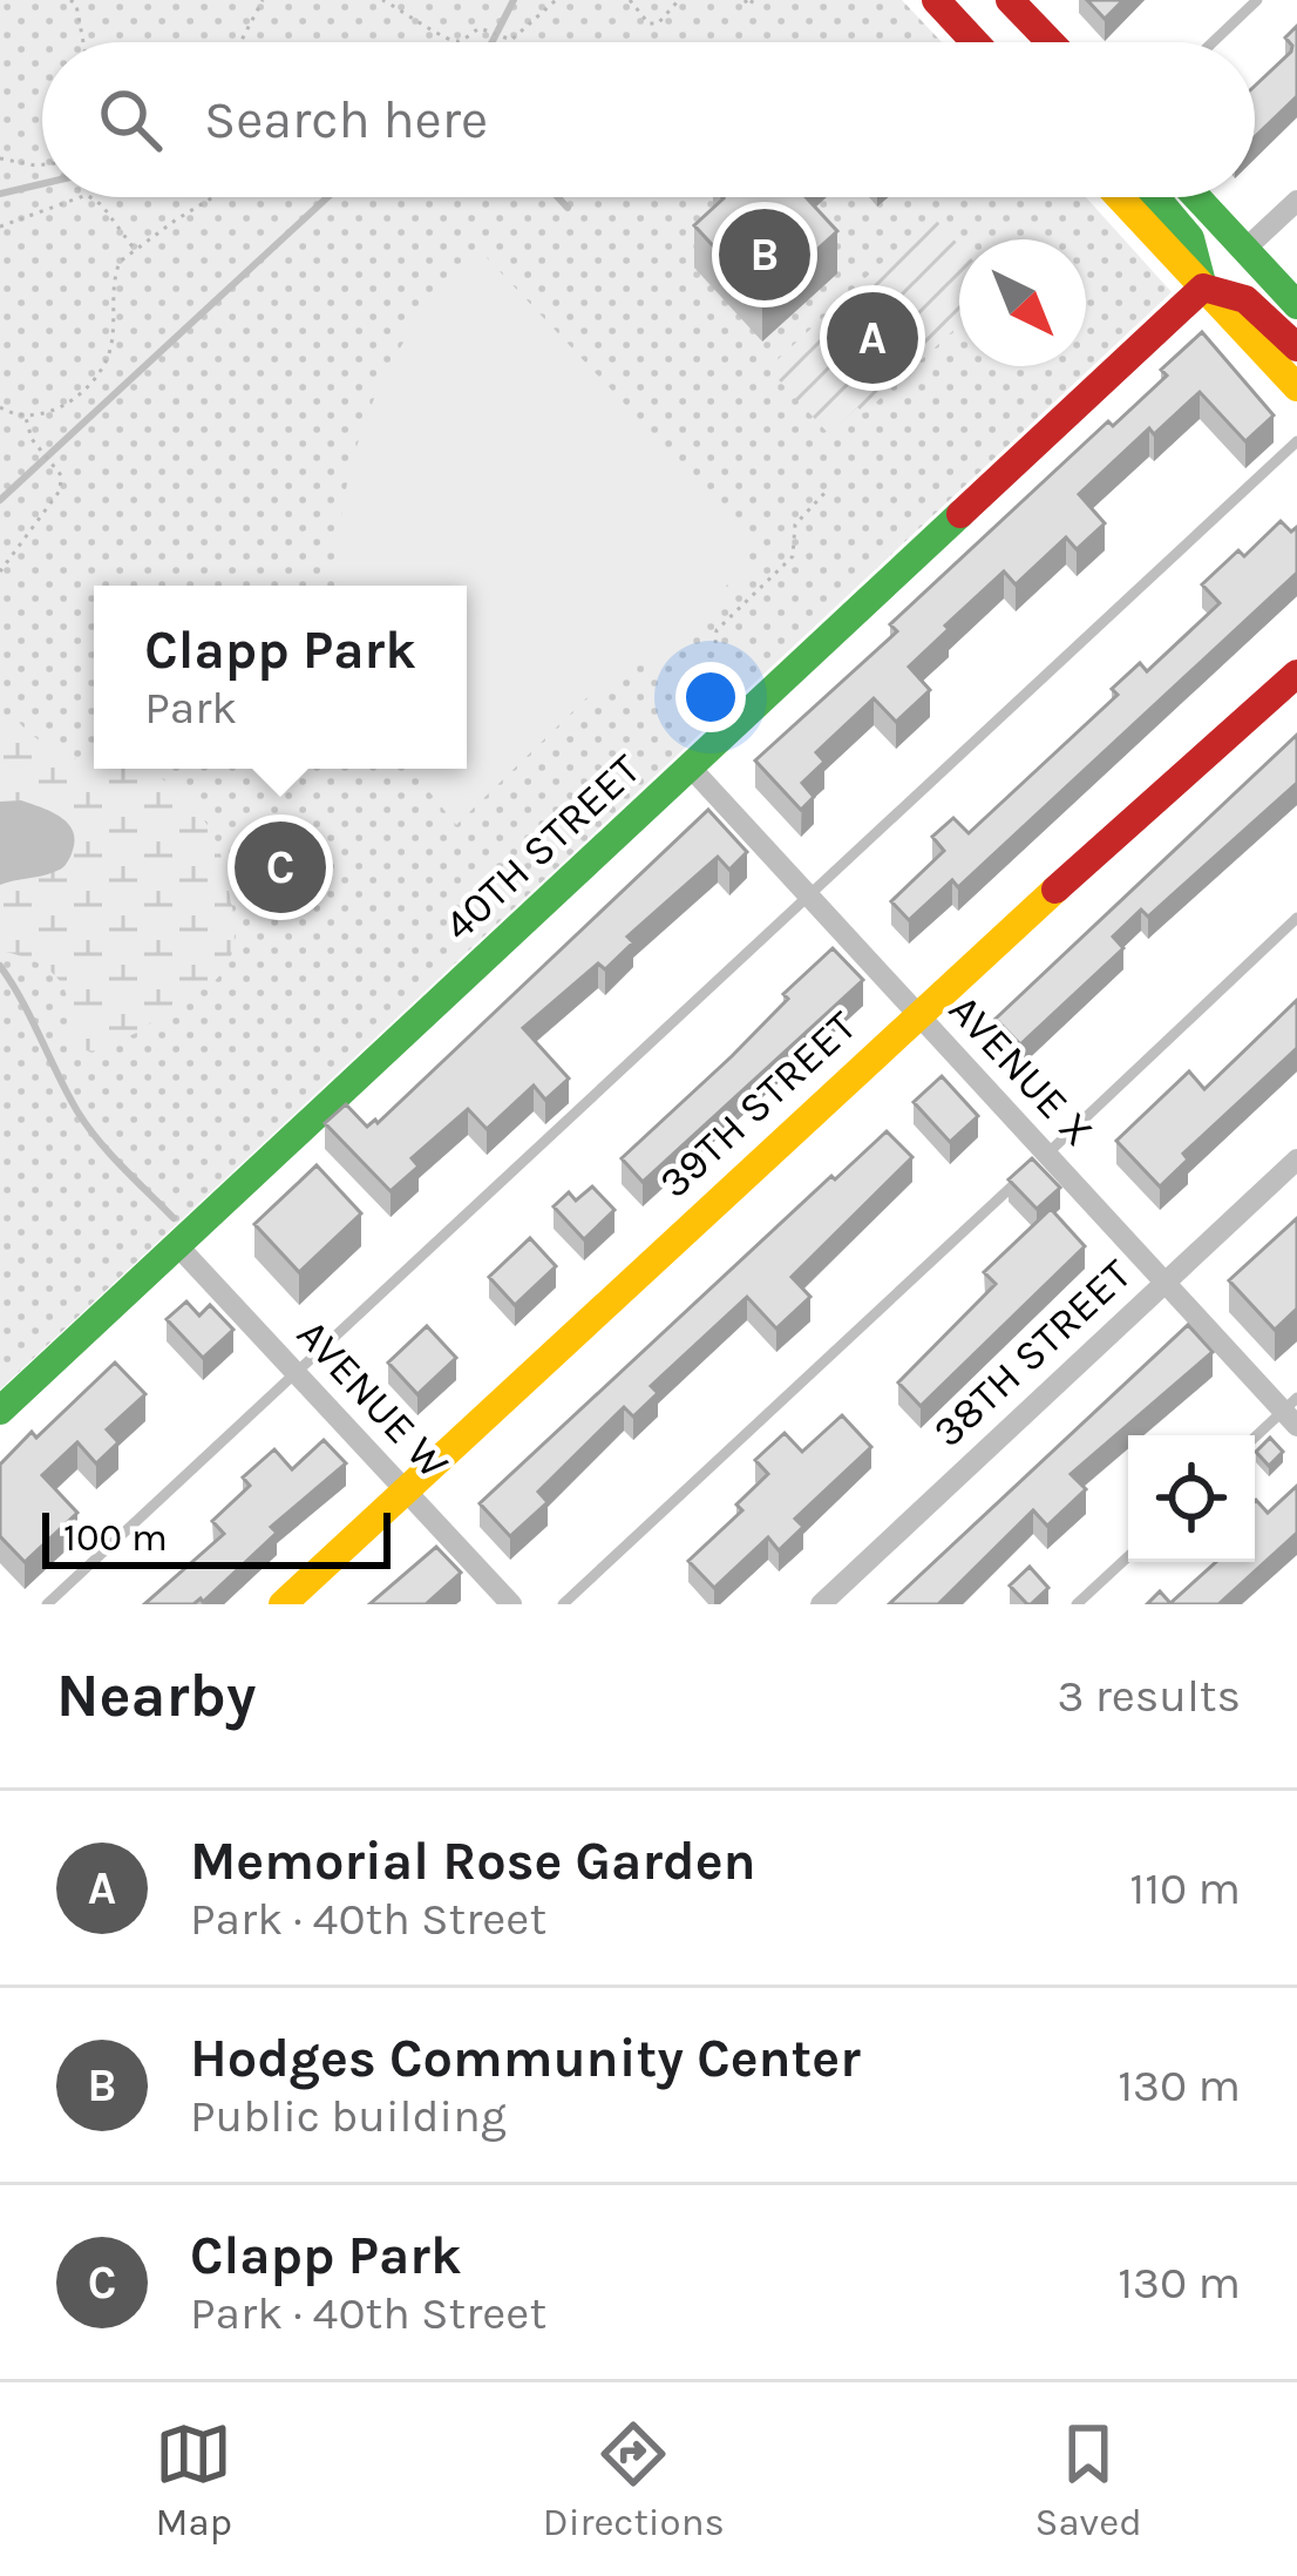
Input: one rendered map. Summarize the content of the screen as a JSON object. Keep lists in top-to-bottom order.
{
  "streets": {
    "street": [
      "40TH STREET",
      "AVENUE X",
      "39TH STREET",
      "38TH STREET",
      "AVENUE W"
    ]
  },
  "crossings": [
    ["40TH STREET", "AVENUE X"],
    ["40TH STREET", "AVENUE W"],
    ["AVENUE X", "39TH STREET"],
    ["AVENUE X", "38TH STREET"],
    ["39TH STREET", "AVENUE W"]
  ],
  "scale_bar": "100 m",
  "north": "bottom right",
  "page": {
    "search": "Search here",
    "pins": ["B", "A", "C"],
    "popup": ["Clapp Park", "Park"],
    "scale": "100 m",
    "heading": ["Nearby", "3 results"],
    "list": [
      {
        "mark": "A",
        "name": "Memorial Rose Garden",
        "note": "Park · 40th Street",
        "value": "110 m"
      },
      {
        "mark": "B",
        "name": "Hodges Community Center",
        "note": "Public building",
        "value": "130 m"
      },
      {
        "mark": "C",
        "name": "Clapp Park",
        "note": "Park · 40th Street",
        "value": "130 m"
      }
    ],
    "nav": ["Map", "Directions", "Saved"]
  }
}
